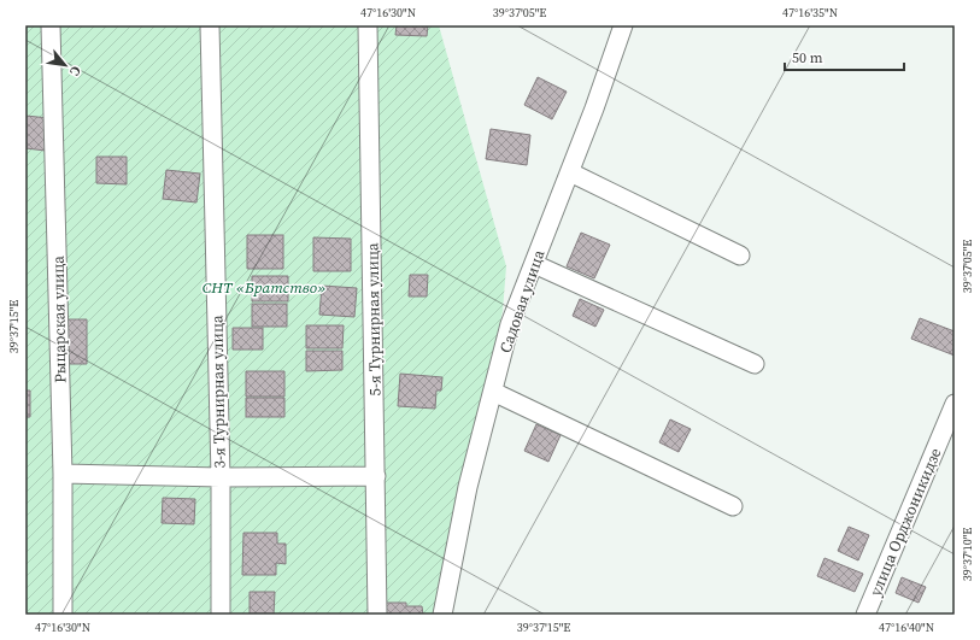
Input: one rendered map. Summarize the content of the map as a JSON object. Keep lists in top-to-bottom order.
{
  "streets": {
    "street": [
      "Садовая улица",
      "Рыцарская улица",
      "5-я Турнирная улица",
      "3-я Турнирная улица",
      "улица Орджоникидзе"
    ]
  },
  "parks": ["СНТ «Братство»"],
  "scale_bar": "50 m",
  "north": "bottom right",
  "coordinates": [
    "47°16'30\"N",
    "39°37'05\"E",
    "47°16'35\"N",
    "39°37'15\"E",
    "39°37'10\"E",
    "47°16'40\"N"
  ]
}
